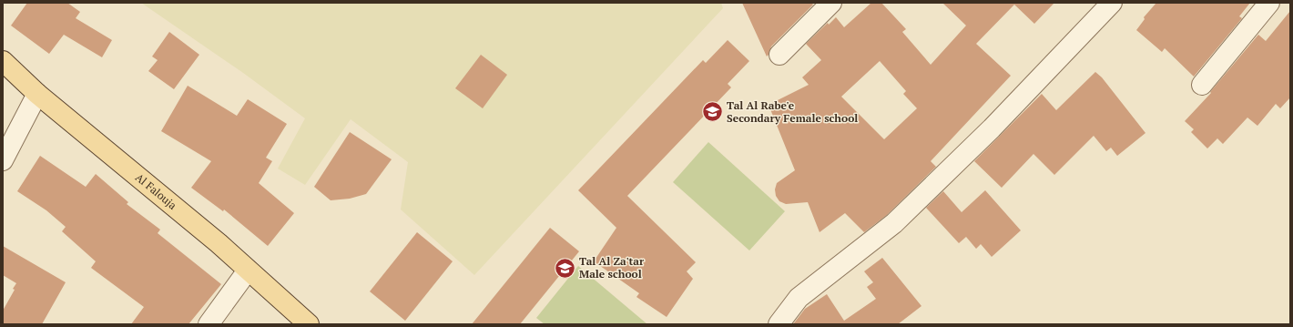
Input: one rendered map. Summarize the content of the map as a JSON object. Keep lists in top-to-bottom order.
{
  "streets": {
    "main road": ["Al Falouja"]
  },
  "places": {
    "school or university": ["Tal Al Rabe'e Secondary Female school", "Tal Al Za'tar Male school"]
  }
}
